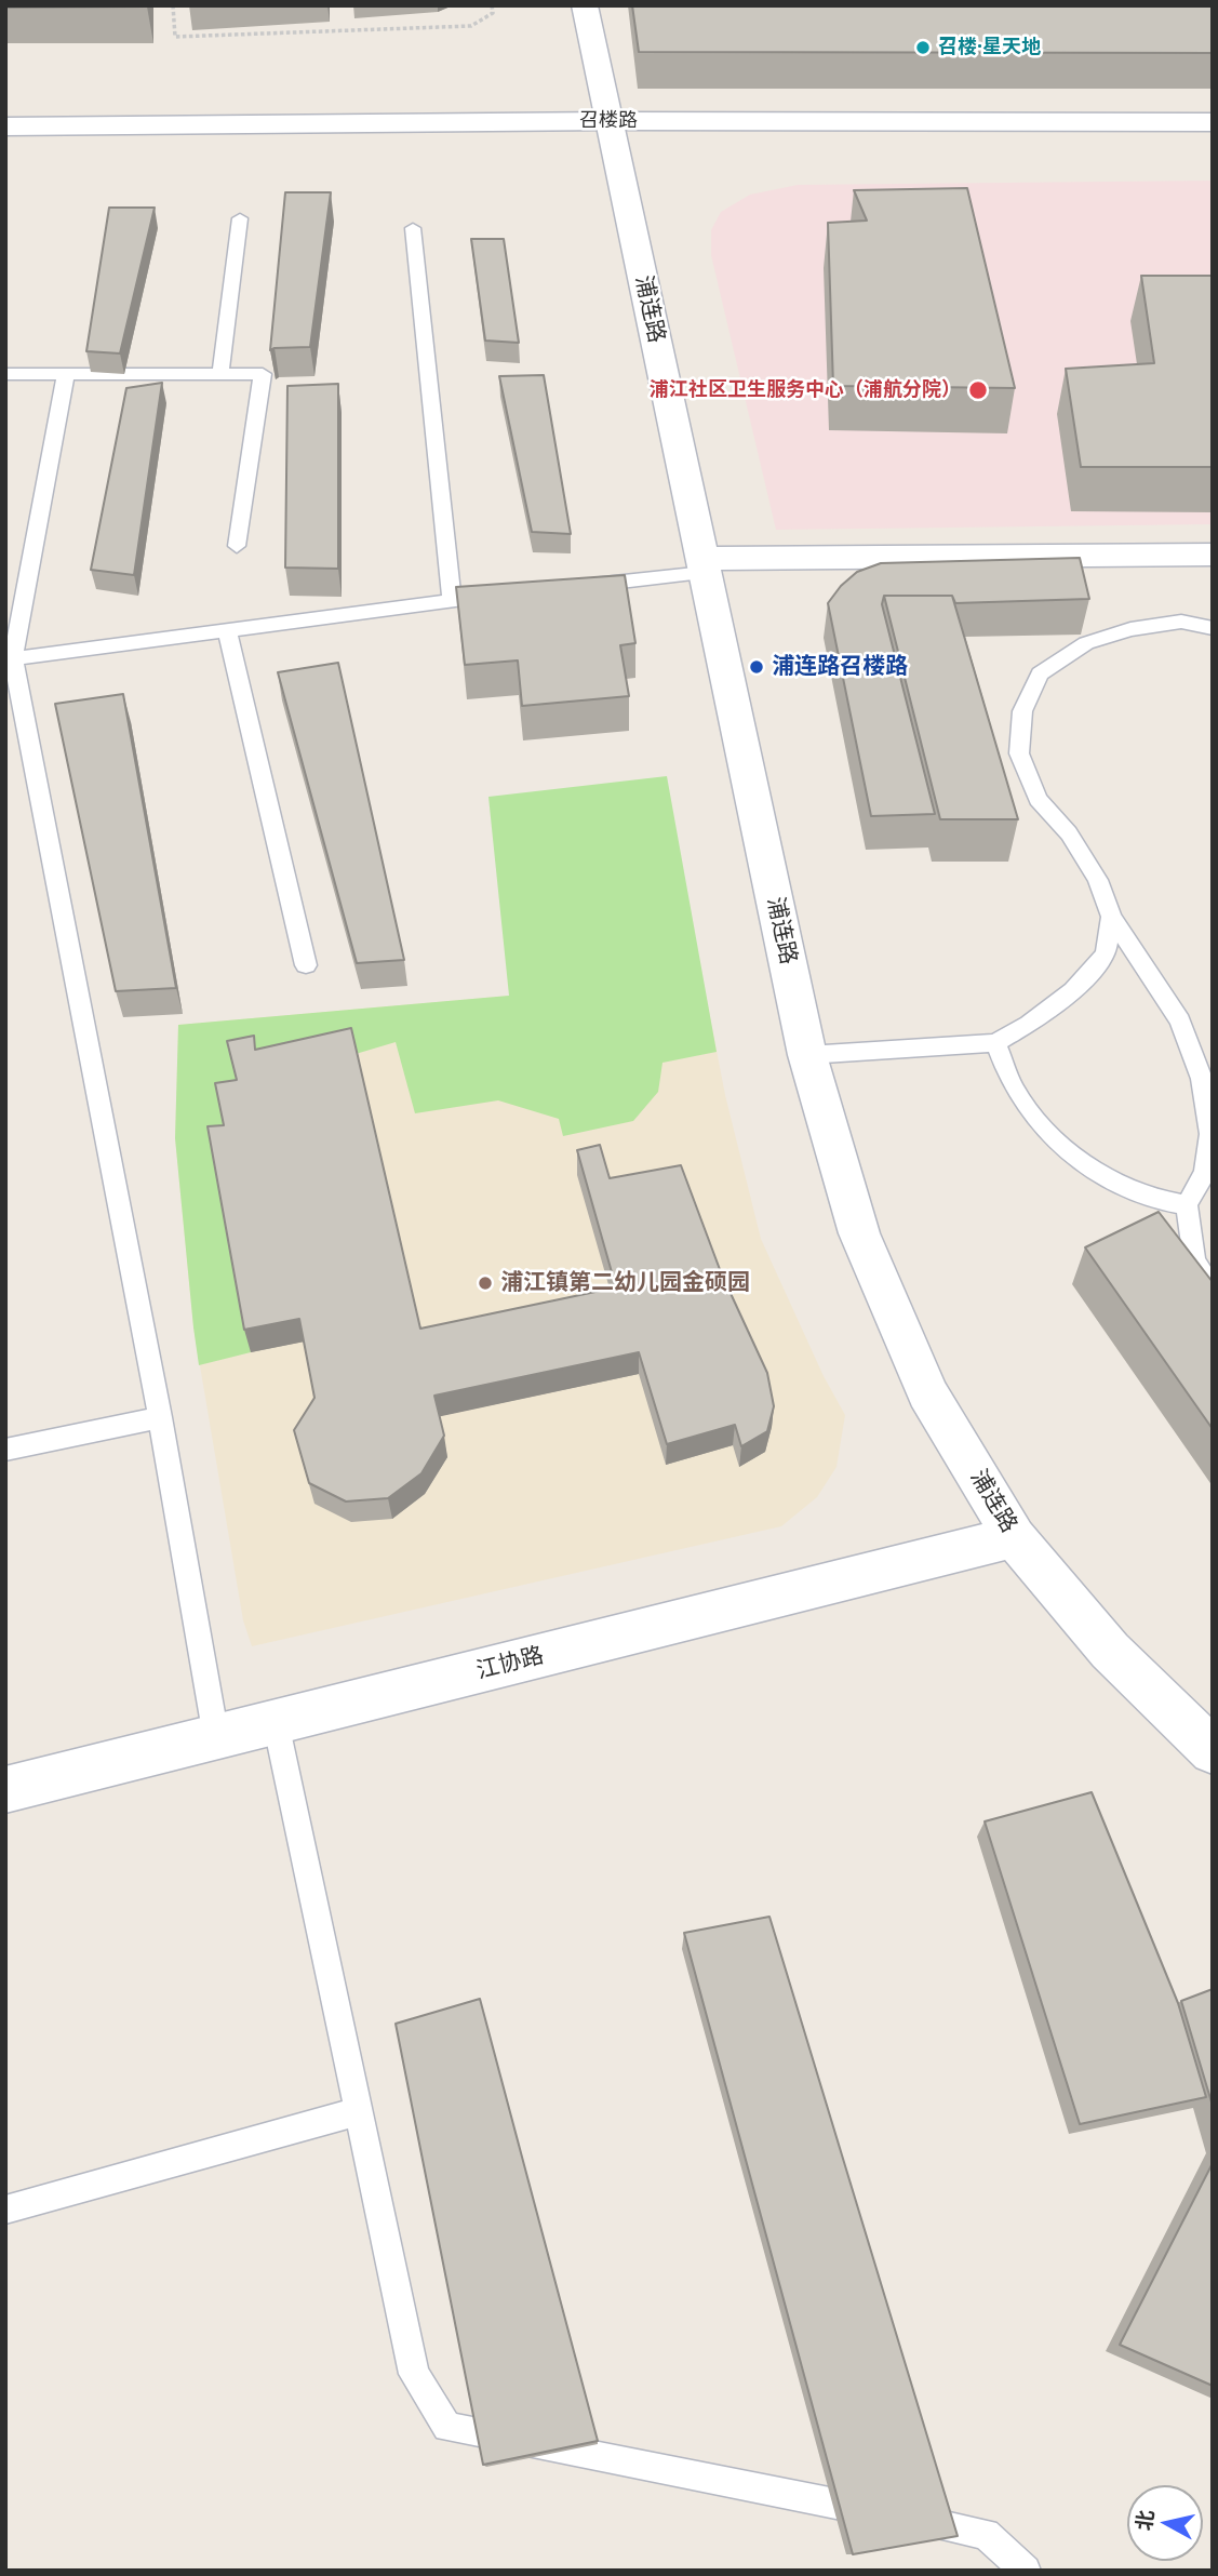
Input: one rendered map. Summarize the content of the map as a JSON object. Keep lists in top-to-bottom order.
{
  "streets": {
    "street": ["召楼路", "浦连路", "江协路"]
  },
  "crossings": [
    ["召楼路", "浦连路"],
    ["浦连路", "江协路"]
  ],
  "places": [
    "召楼·星天地",
    "浦江社区卫生服务中心（浦航分院）",
    "浦连路召楼路",
    "浦江镇第二幼儿园金硕园"
  ],
  "north": "left"
}
